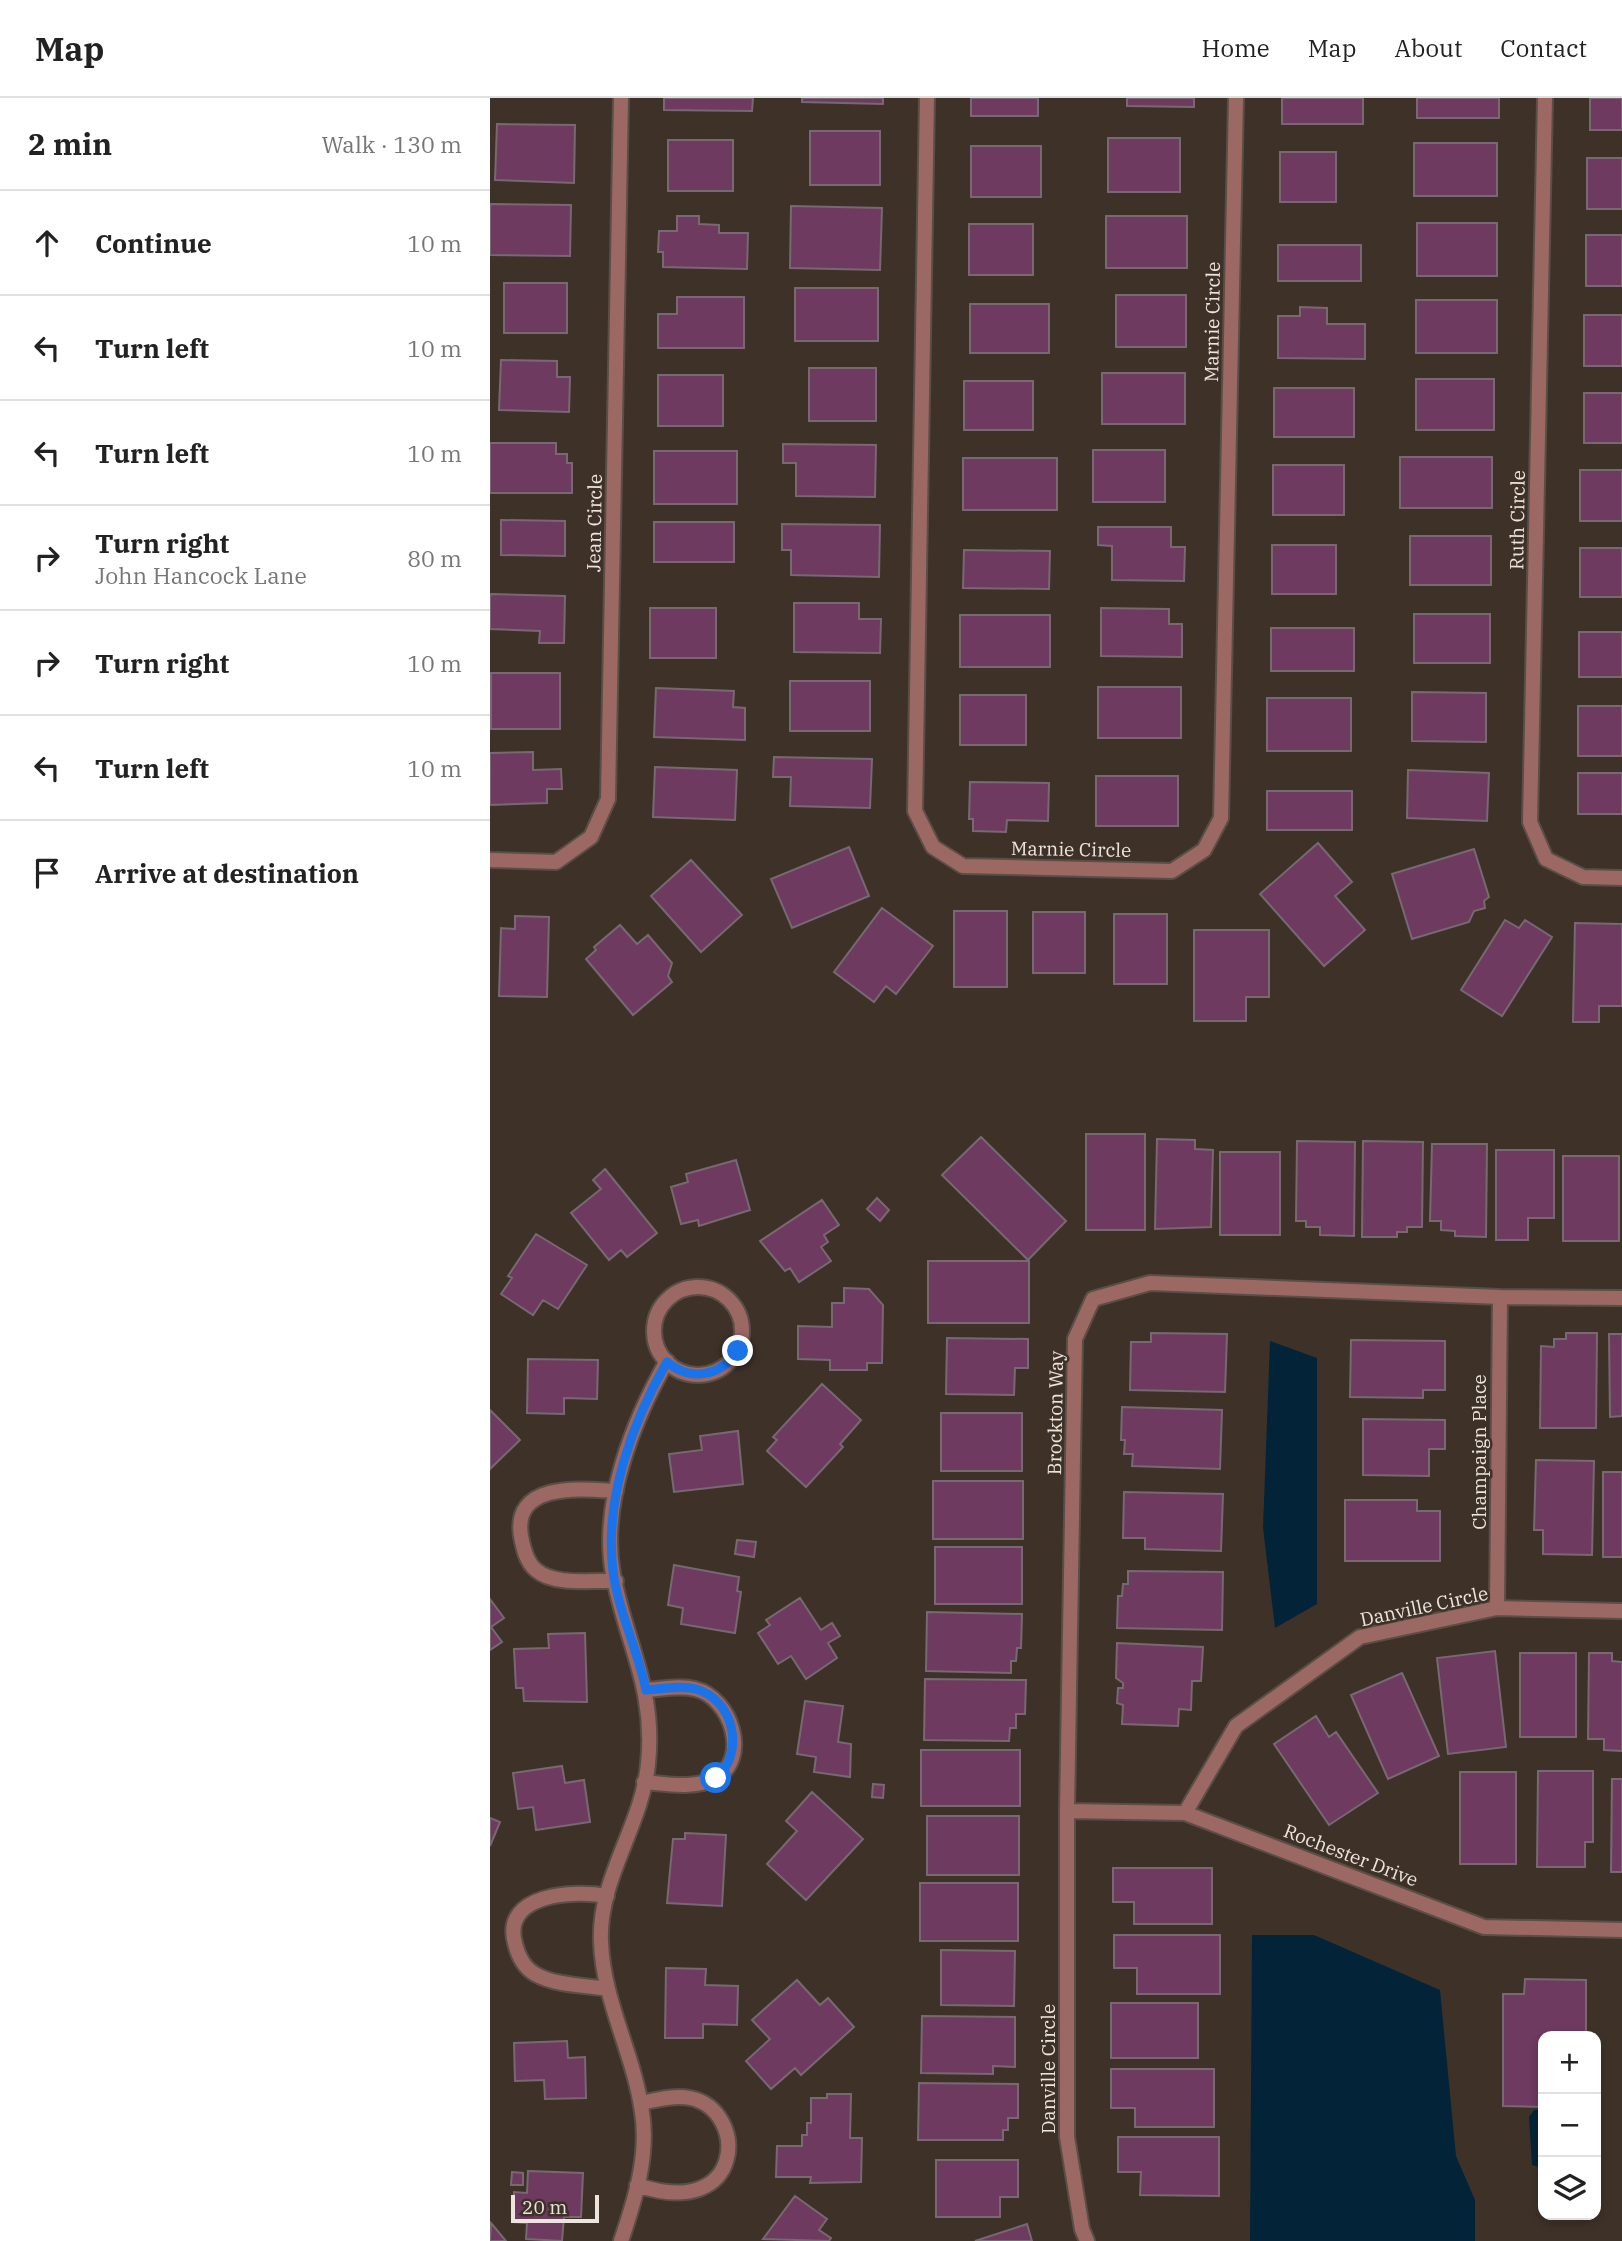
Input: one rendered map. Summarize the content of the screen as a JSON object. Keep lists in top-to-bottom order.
{
  "streets": {
    "street": [
      "Marnie Circle",
      "Ruth Circle",
      "Jean Circle",
      "Brockton Way",
      "Champaign Place",
      "Danville Circle",
      "Rochester Drive"
    ]
  },
  "crossings": [
    ["Brockton Way", "Champaign Place"],
    ["Brockton Way", "Danville Circle"],
    ["Brockton Way", "Rochester Drive"],
    ["Champaign Place", "Danville Circle"],
    ["Danville Circle", "Rochester Drive"]
  ],
  "scale_bar": "20 m",
  "page": {
    "header": "Map",
    "nav": [
      "Home",
      "Map",
      "About",
      "Contact"
    ],
    "heading": ["2 min", "Walk · 130 m"],
    "list": [
      ["Continue", "10 m"],
      ["Turn left", "10 m"],
      ["Turn left", "10 m"],
      ["Turn right", "John Hancock Lane", "80 m"],
      ["Turn right", "10 m"],
      ["Turn left", "10 m"],
      "Arrive at destination"
    ],
    "map_buttons": ["+", "−"],
    "scale": "20 m"
  }
}
